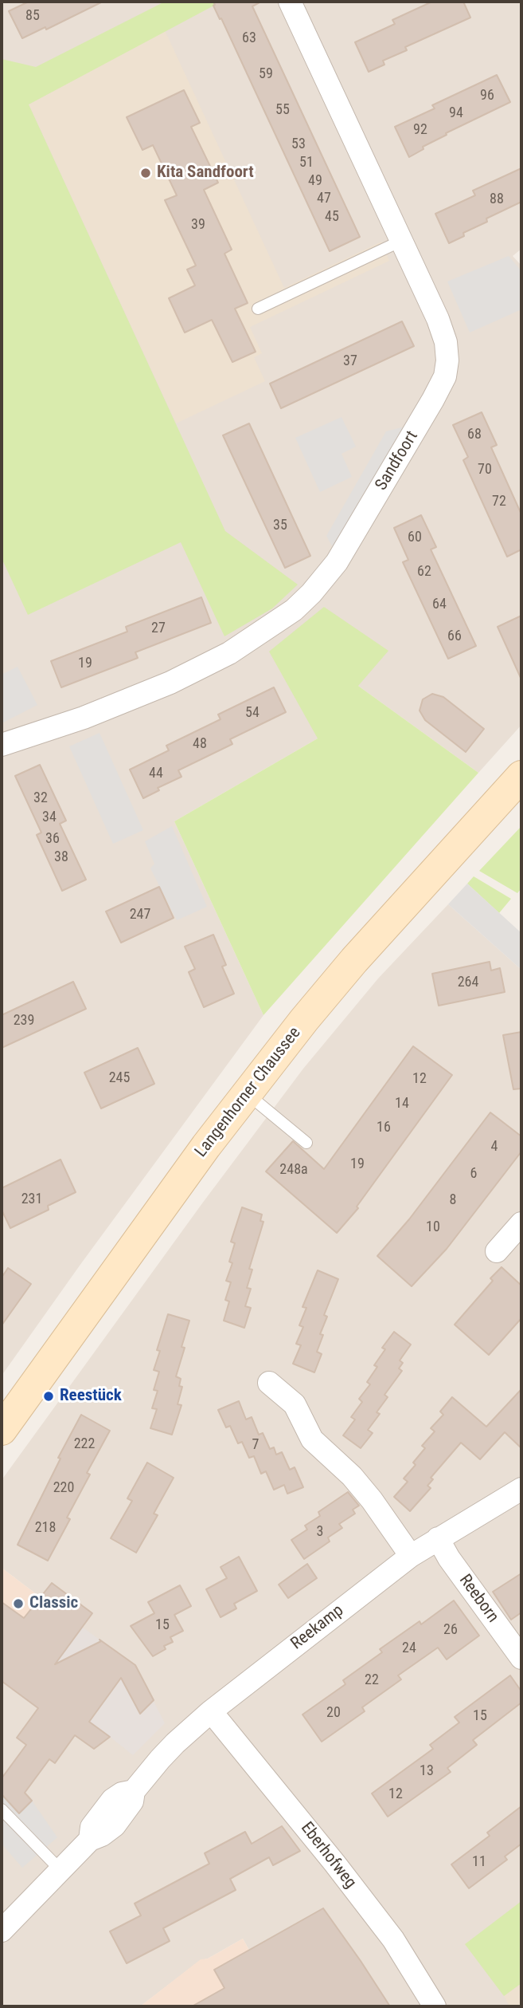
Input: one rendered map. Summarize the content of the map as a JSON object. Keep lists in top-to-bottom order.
{
  "streets": {
    "main road": ["Langenhorner Chaussee"],
    "street": [
      "Sandfoort",
      "Reeborn",
      "Reekamp",
      "Eberhofweg"
    ]
  },
  "crossings": [
    ["Reeborn", "Reekamp"],
    ["Reekamp", "Eberhofweg"]
  ],
  "places": ["Kita Sandfoort", "Reestück", "Classic"],
  "house_numbers": [
    "85",
    "63",
    "59",
    "96",
    "55",
    "94",
    "92",
    "53",
    "51",
    "49",
    "47",
    "88",
    "45",
    "39",
    "37",
    "68",
    "70",
    "72",
    "35",
    "60",
    "62",
    "64",
    "27",
    "66",
    "19",
    "54",
    "48",
    "44",
    "32",
    "34",
    "36",
    "38",
    "247",
    "264",
    "239",
    "245",
    "12",
    "14",
    "16",
    "4",
    "19",
    "248a",
    "6",
    "231",
    "8",
    "10",
    "222",
    "7",
    "220",
    "218",
    "3",
    "15",
    "26",
    "24",
    "22",
    "20",
    "15",
    "13",
    "12",
    "11"
  ]
}
